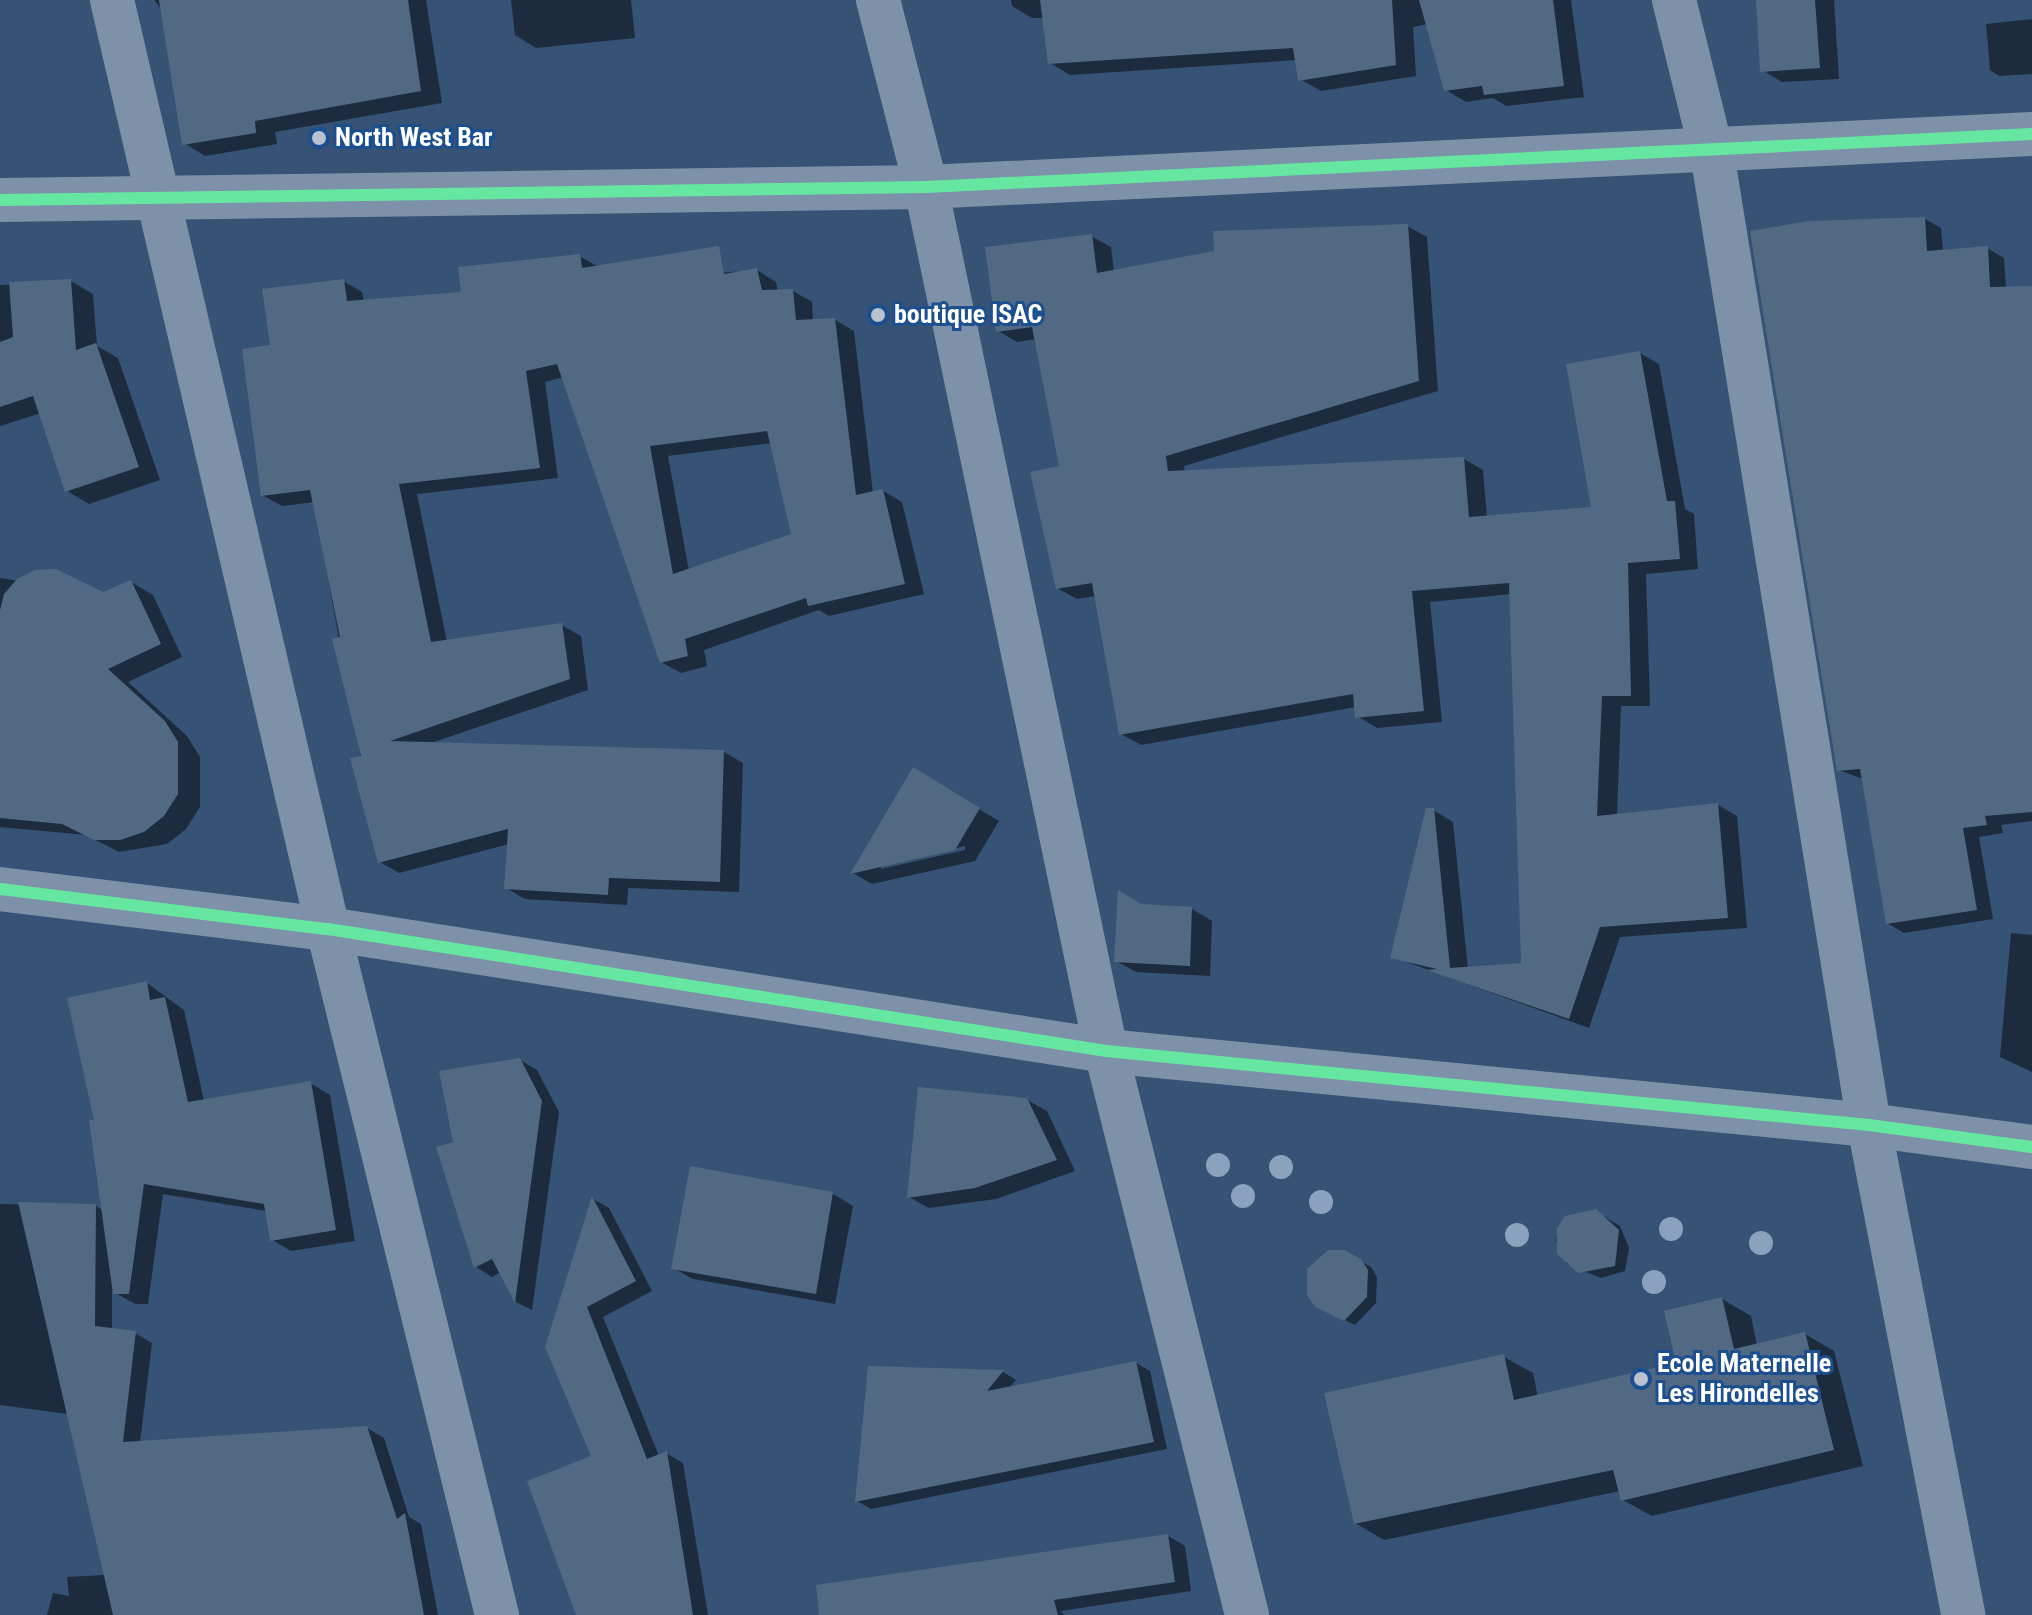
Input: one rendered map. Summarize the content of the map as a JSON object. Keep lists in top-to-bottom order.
{
  "places": ["North West Bar", "boutique ISAC", "Ecole Maternelle Les Hirondelles"]
}
